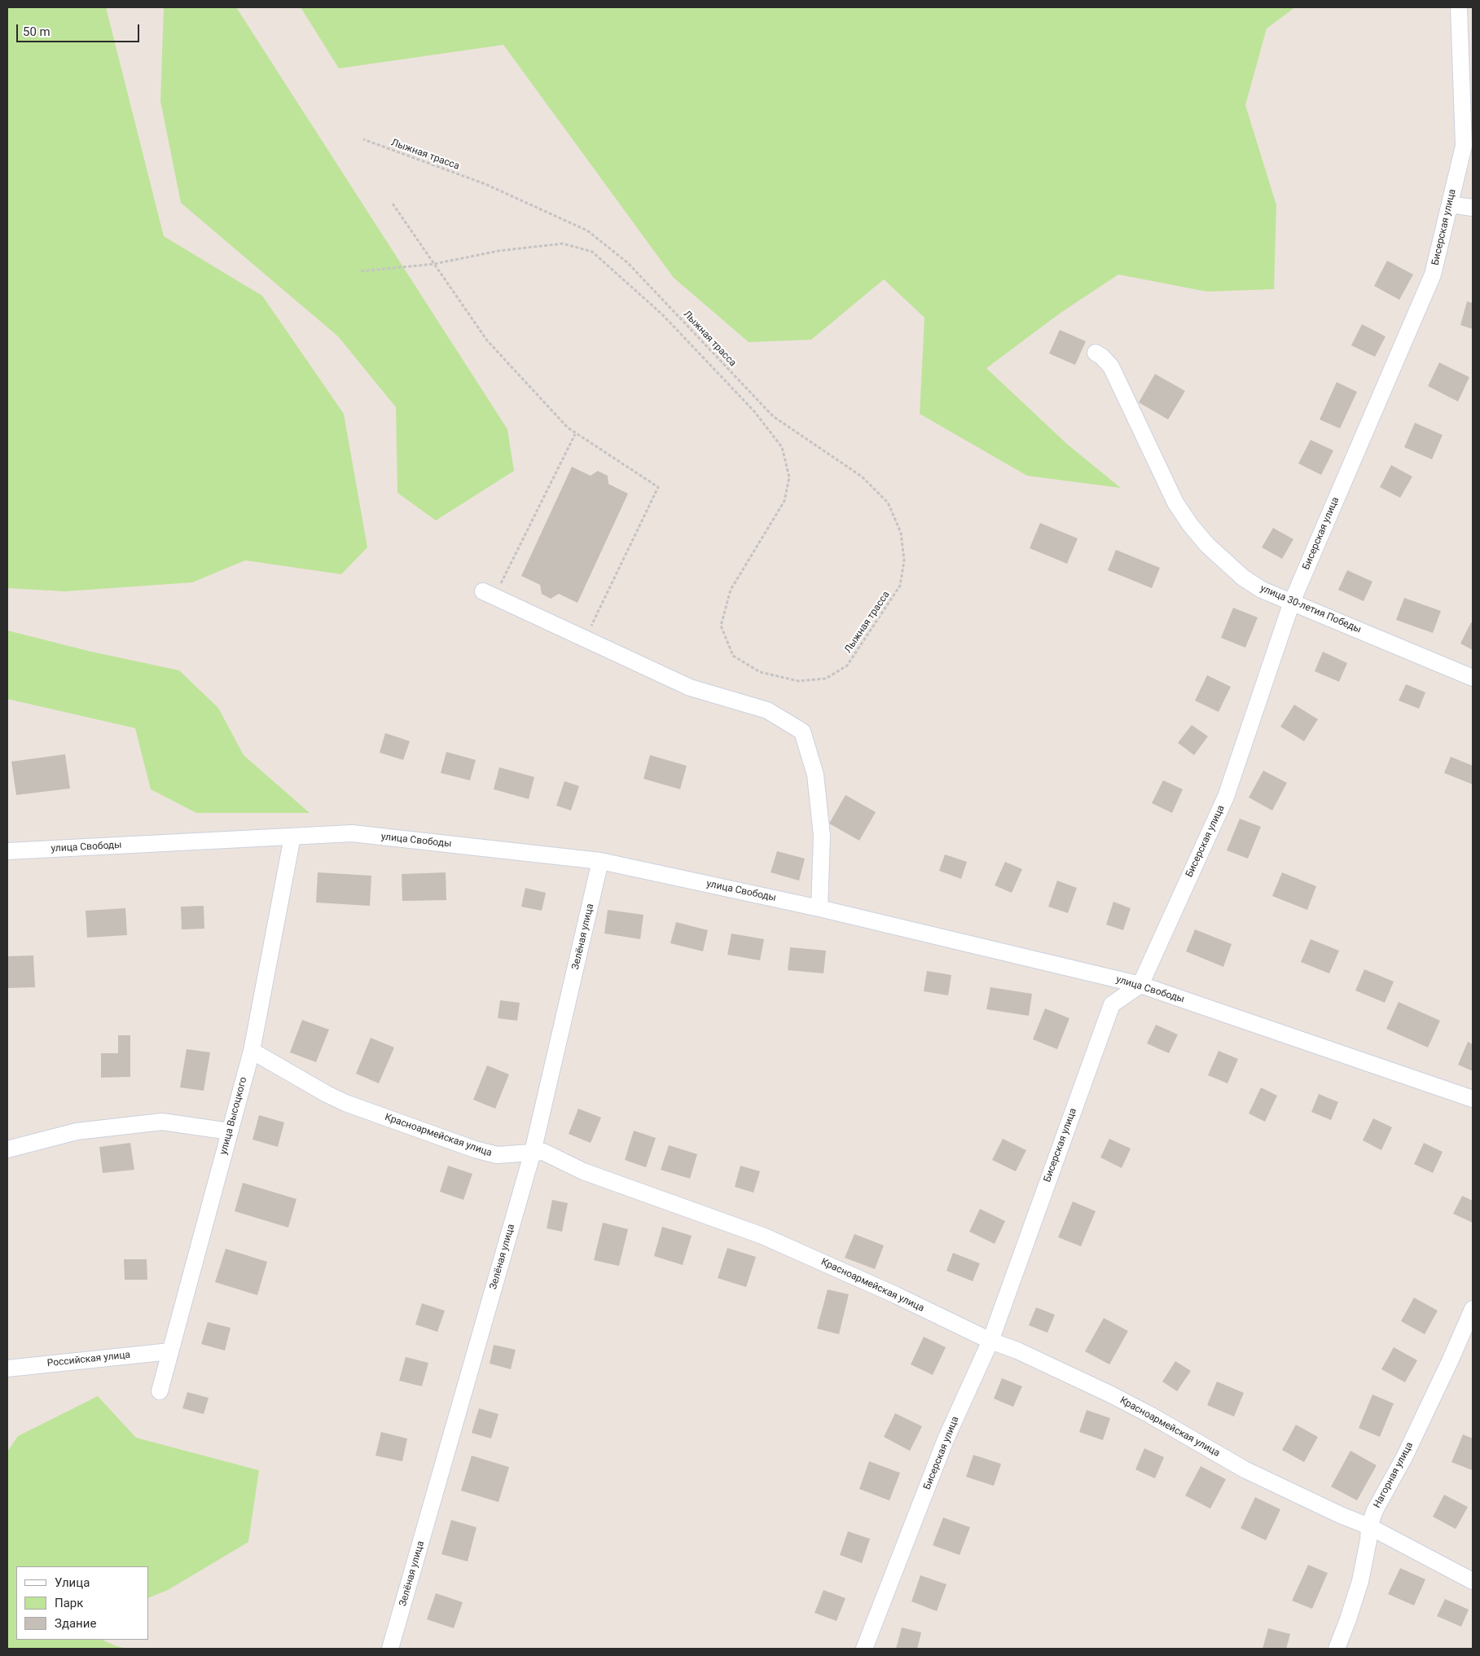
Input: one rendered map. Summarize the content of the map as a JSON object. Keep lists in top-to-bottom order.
{
  "streets": {
    "street": [
      "Бисерская улица",
      "улица 30-летия Победы",
      "улица Свободы",
      "Зелёная улица",
      "улица Высоцкого",
      "Красноармейская улица",
      "Российская улица",
      "Нагорная улица"
    ],
    "path": ["Лыжная трасса"]
  },
  "crossings": [
    ["Бисерская улица", "улица 30-летия Победы"],
    ["Бисерская улица", "улица Свободы"],
    ["Бисерская улица", "Красноармейская улица"],
    ["улица Свободы", "Зелёная улица"],
    ["улица Свободы", "улица Высоцкого"],
    ["Зелёная улица", "Красноармейская улица"],
    ["улица Высоцкого", "Красноармейская улица"],
    ["улица Высоцкого", "Российская улица"],
    ["Красноармейская улица", "Нагорная улица"]
  ],
  "legend": ["Улица", "Парк", "Здание"],
  "scale_bar": "50 m"
}
